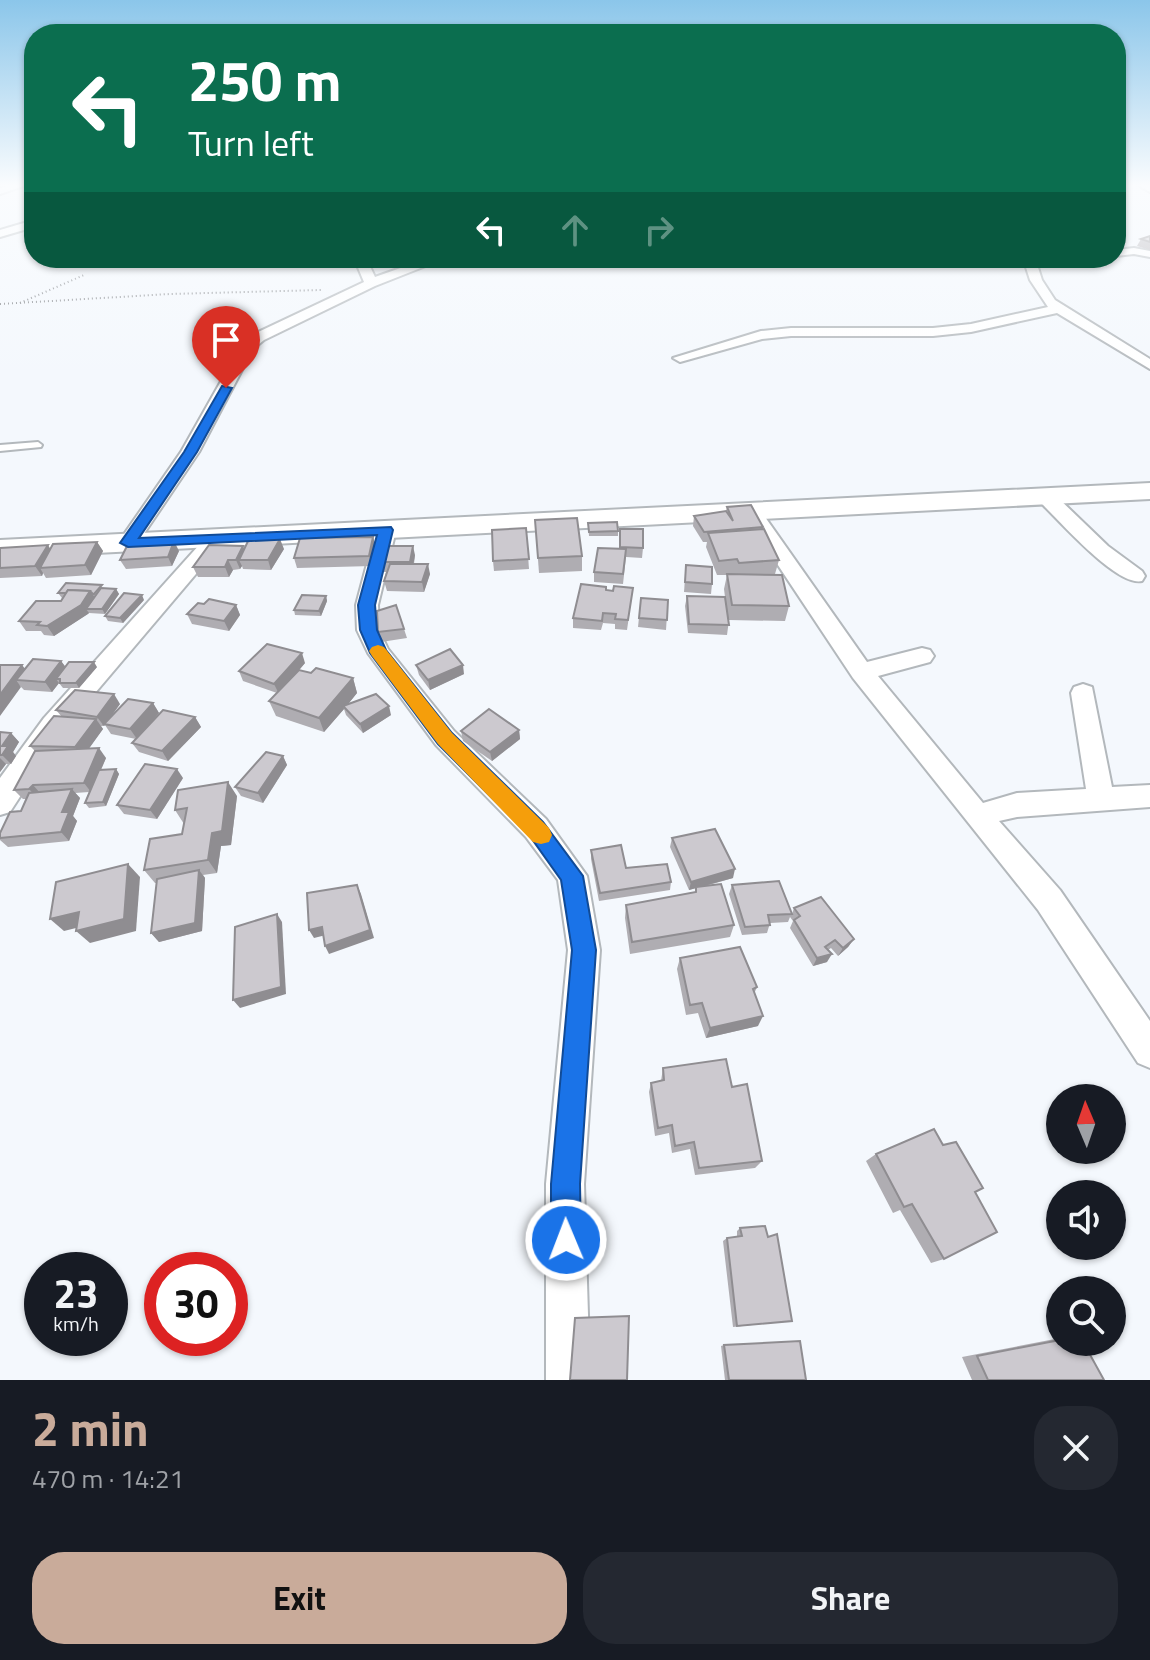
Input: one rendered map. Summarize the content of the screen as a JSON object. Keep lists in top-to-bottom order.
{
  "north": "top",
  "page": {
    "turn": ["250 m", "Turn left"],
    "speed": "23 km/h",
    "limit": "30",
    "heading": ["2 min", "470 m · 14:21"],
    "buttons": ["Exit", "Share"]
  }
}
